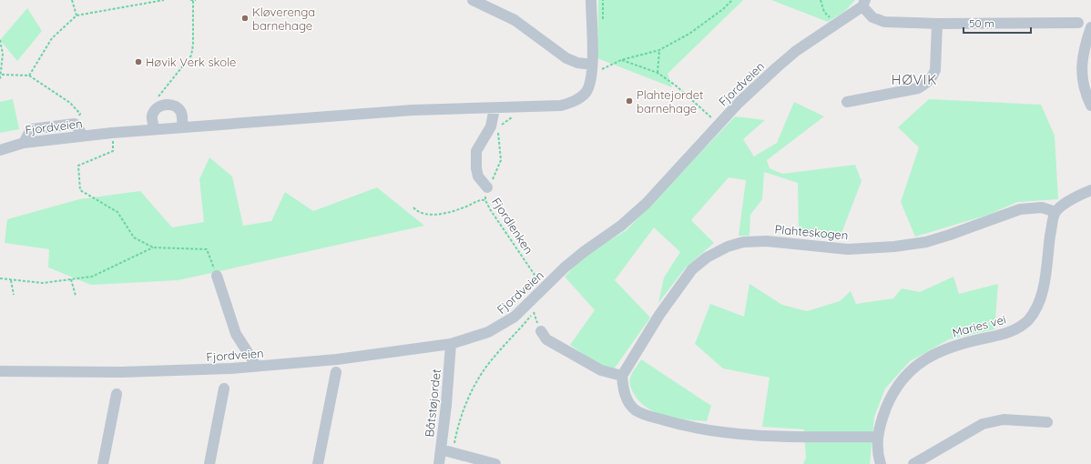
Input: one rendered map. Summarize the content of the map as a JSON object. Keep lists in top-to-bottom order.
{
  "streets": {
    "street": [
      "Fjordveien",
      "Plahteskogen",
      "Maries vei",
      "Båtstøjordet"
    ],
    "path": ["Fjordlenken"]
  },
  "crossings": [
    ["Fjordveien", "Fjordlenken"],
    ["Fjordveien", "Båtstøjordet"],
    ["Plahteskogen", "Maries vei"]
  ],
  "districts": ["HØVIK"],
  "places": ["Kløverenga barnehage", "Høvik Verk skole", "Plahtejordet barnehage"],
  "scale_bar": "50 m"
}
